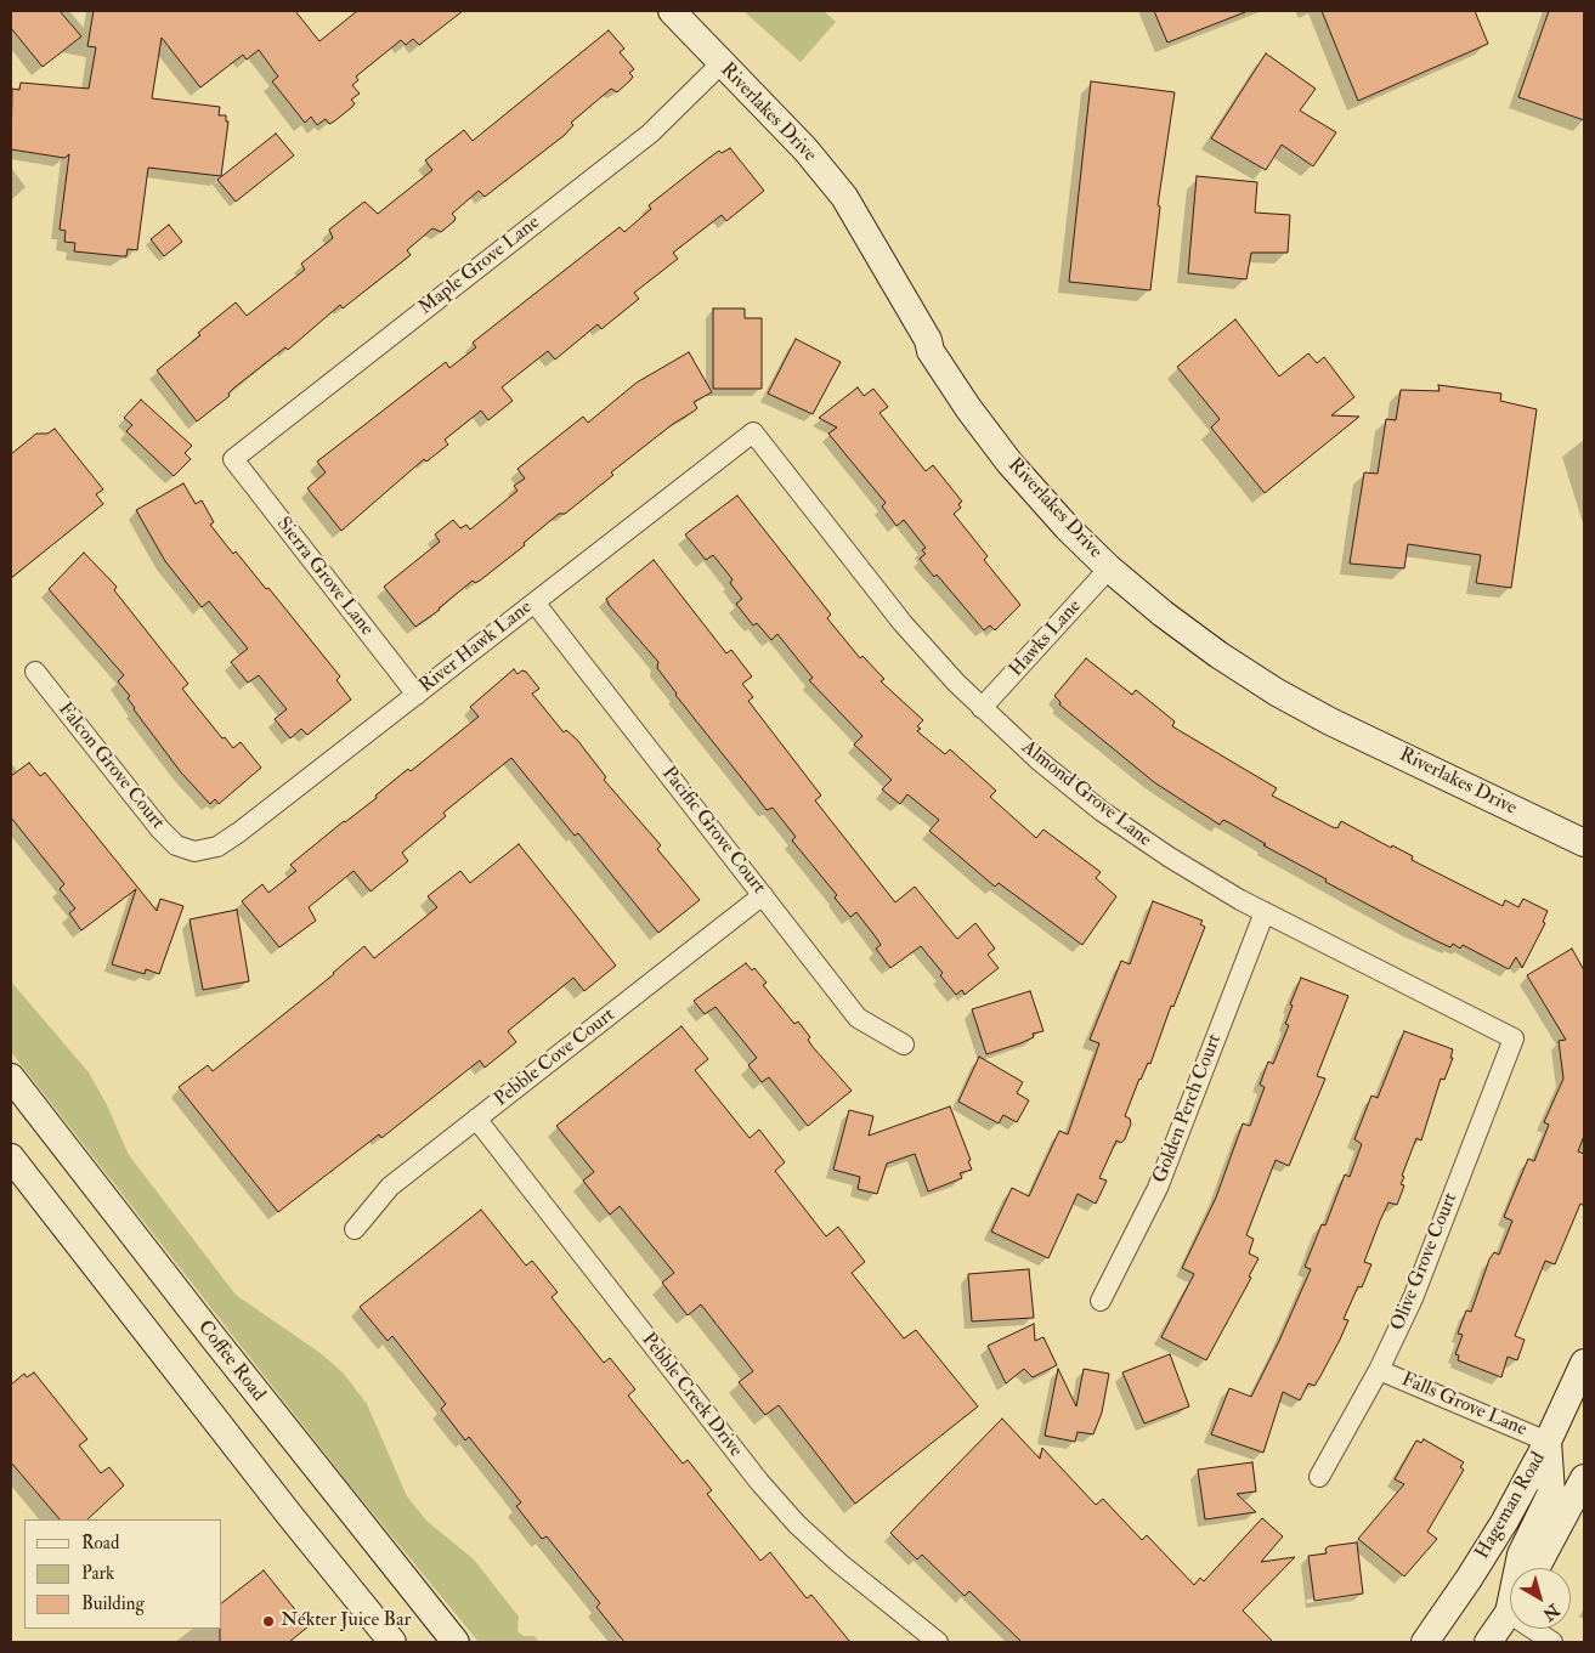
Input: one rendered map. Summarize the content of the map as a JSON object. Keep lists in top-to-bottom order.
{
  "streets": {
    "main road": ["Riverlakes Drive", "Coffee Road", "Hageman Road"],
    "street": [
      "Maple Grove Lane",
      "Sierra Grove Lane",
      "Hawks Lane",
      "River Hawk Lane",
      "Falcon Grove Court",
      "Almond Grove Lane",
      "Pacific Grove Court",
      "Pebble Cove Court",
      "Golden Perch Court",
      "Olive Grove Court",
      "Pebble Creek Drive",
      "Falls Grove Lane"
    ]
  },
  "crossings": [
    ["Riverlakes Drive", "Maple Grove Lane"],
    ["Riverlakes Drive", "Hawks Lane"],
    ["Maple Grove Lane", "Sierra Grove Lane"],
    ["Sierra Grove Lane", "River Hawk Lane"],
    ["Hawks Lane", "Almond Grove Lane"],
    ["River Hawk Lane", "Falcon Grove Court"],
    ["River Hawk Lane", "Almond Grove Lane"],
    ["River Hawk Lane", "Pacific Grove Court"],
    ["Almond Grove Lane", "Golden Perch Court"],
    ["Almond Grove Lane", "Olive Grove Court"],
    ["Pacific Grove Court", "Pebble Cove Court"],
    ["Pebble Cove Court", "Pebble Creek Drive"],
    ["Olive Grove Court", "Falls Grove Lane"],
    ["Falls Grove Lane", "Hageman Road"]
  ],
  "places": ["Nékter Juice Bar"],
  "legend": ["Road", "Park", "Building"],
  "north": "bottom right"
}
